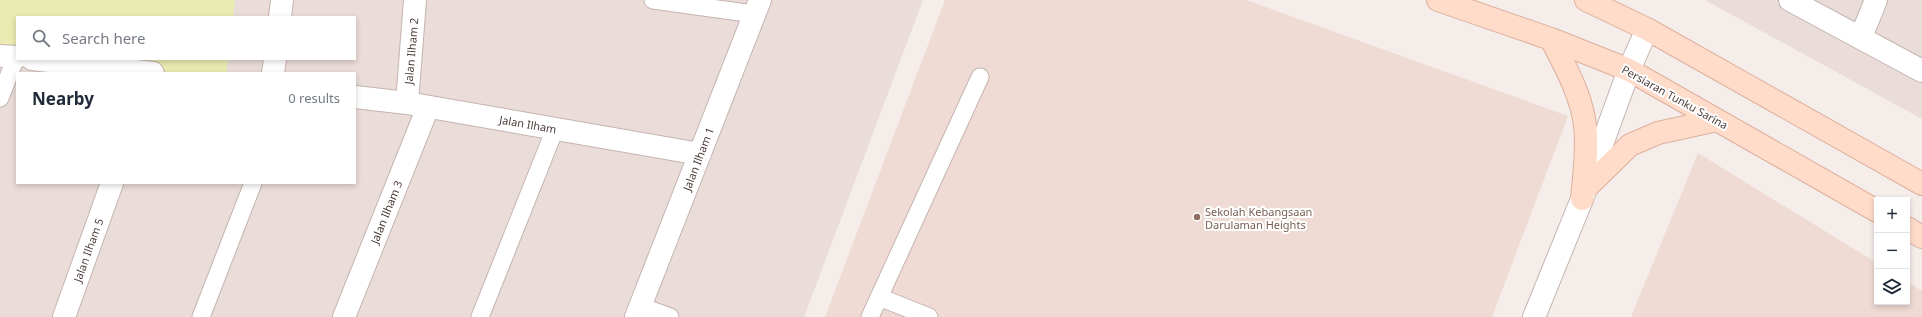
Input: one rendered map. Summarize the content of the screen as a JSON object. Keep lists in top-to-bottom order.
{
  "streets": {
    "street": [
      "Jalan Ilham 2",
      "Persiaran Tunku Sarina",
      "Jalan Ilham",
      "Jalan Ilham 1",
      "Jalan Ilham 3",
      "Jalan Ilham 5"
    ]
  },
  "crossings": [
    ["Jalan Ilham 2", "Jalan Ilham"],
    ["Jalan Ilham", "Jalan Ilham 1"],
    ["Jalan Ilham", "Jalan Ilham 3"]
  ],
  "places": ["Sekolah Kebangsaan Darulaman Heights"],
  "page": {
    "search": "Search here",
    "heading": ["Nearby", "0 results"],
    "map_buttons": ["+", "−"]
  }
}
